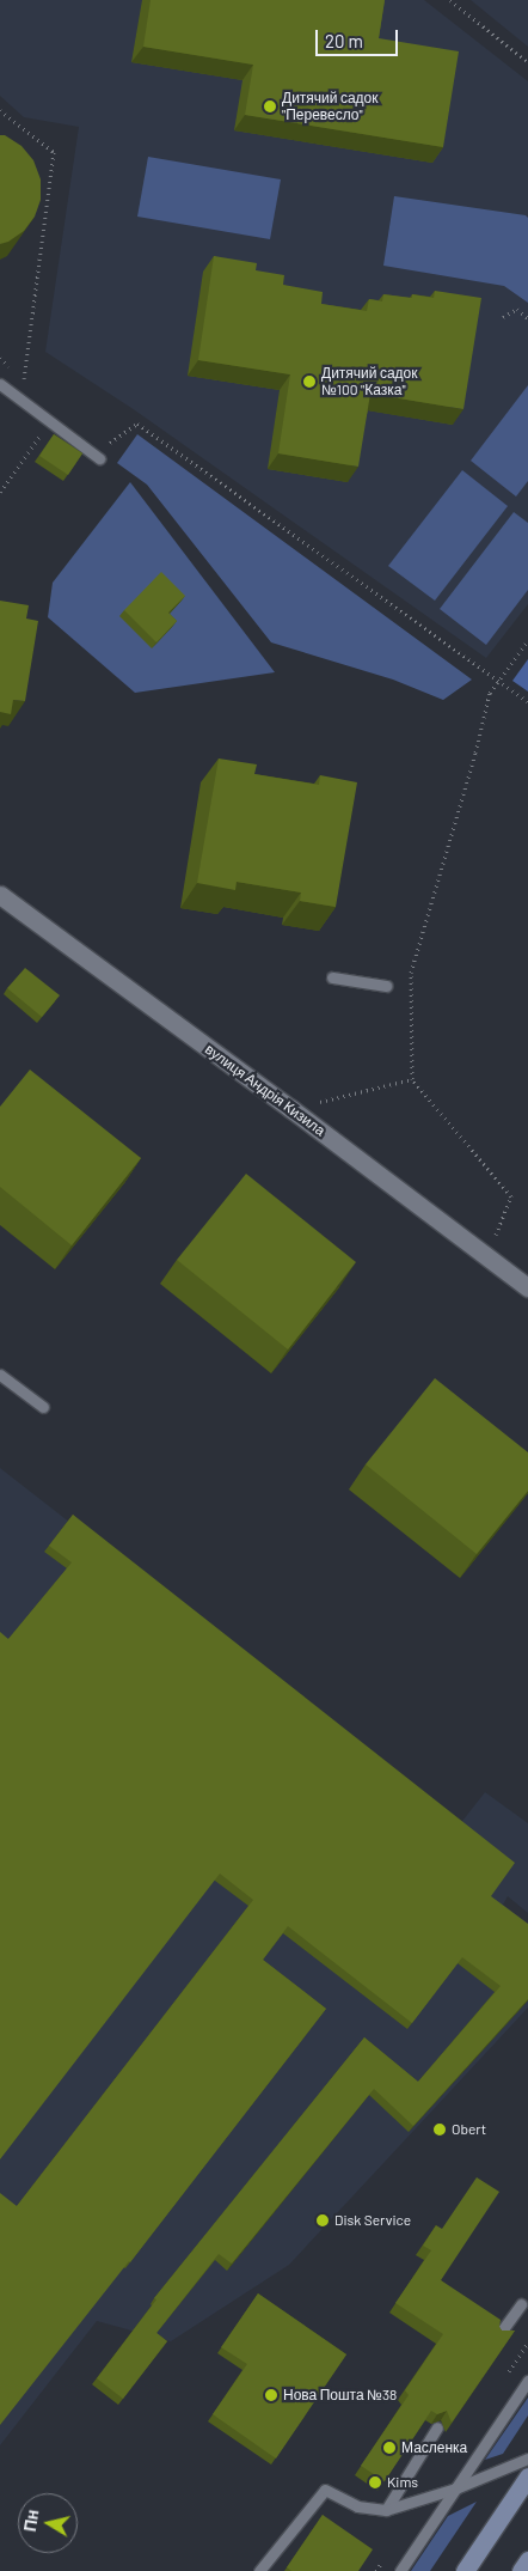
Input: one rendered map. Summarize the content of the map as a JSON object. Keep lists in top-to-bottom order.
{
  "streets": {
    "street": ["вулиця Андрія Кизила"]
  },
  "places": [
    "Дитячий садок \"Перевесло\"",
    "Дитячий садок №100 \"Казка\"",
    "Obert",
    "Disk Service",
    "Нова Пошта №38",
    "Масленка",
    "Kims"
  ],
  "scale_bar": "20 m",
  "north": "left"
}
